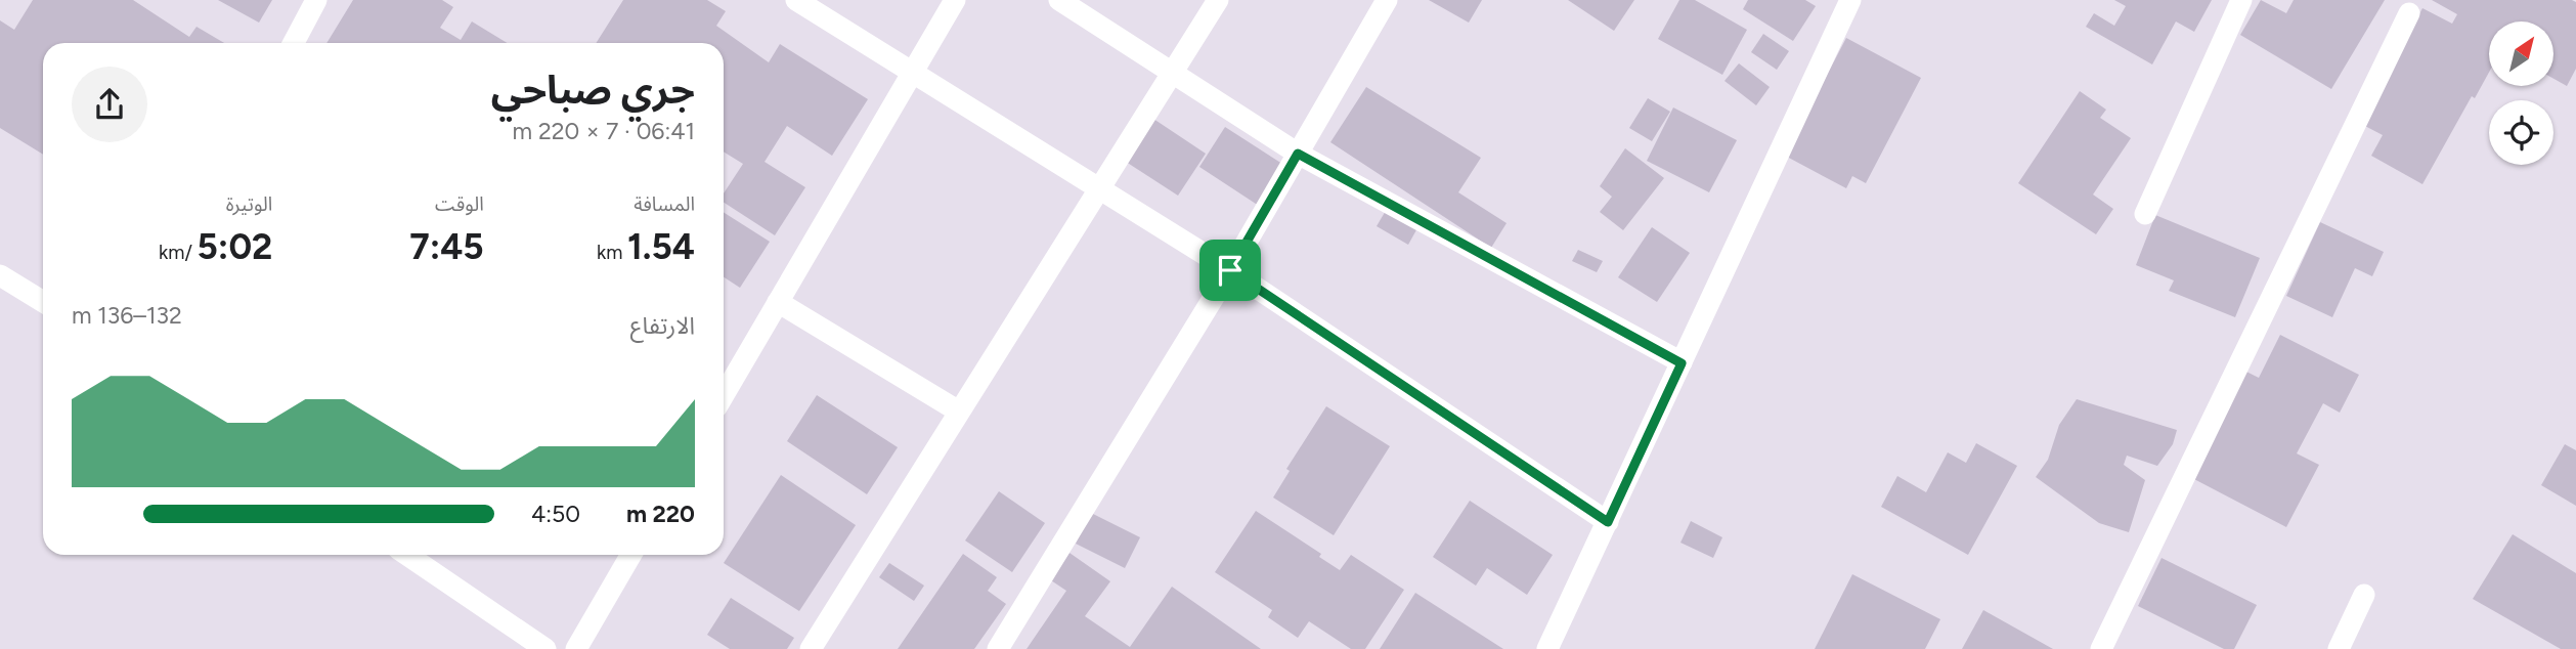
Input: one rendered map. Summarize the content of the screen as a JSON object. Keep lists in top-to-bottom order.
{
  "north": "top right",
  "page": {
    "heading": ["جري صباحي", "06:41 · 7 × 220 m"],
    "stats": [
      ["المسافة", "1.54 km"],
      ["الوقت", "7:45"],
      ["الوتيرة", "5:02 /km"]
    ],
    "chart": ["الارتفاع", "132–136 m"],
    "list": [
      {
        "name": "220 m",
        "note": "4:50"
      }
    ]
  }
}
